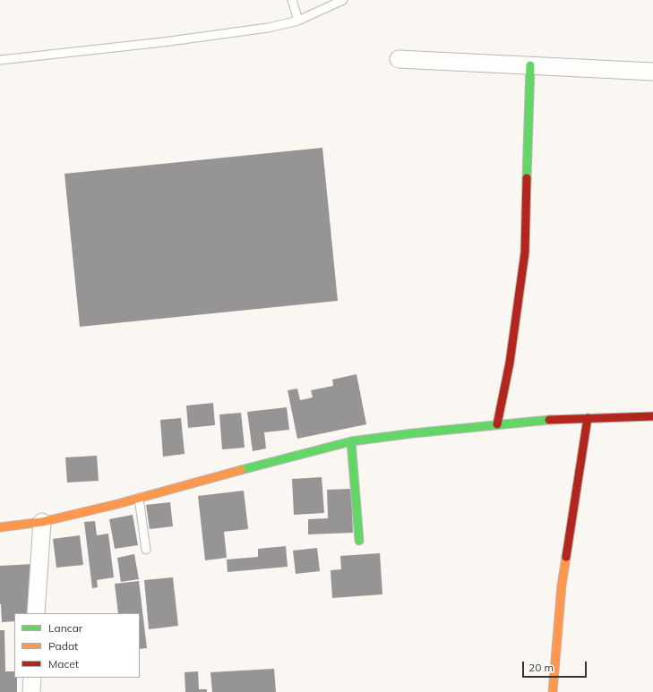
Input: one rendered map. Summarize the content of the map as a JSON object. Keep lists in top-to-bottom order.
{
  "legend": ["Lancar", "Padat", "Macet"],
  "scale_bar": "20 m"
}
